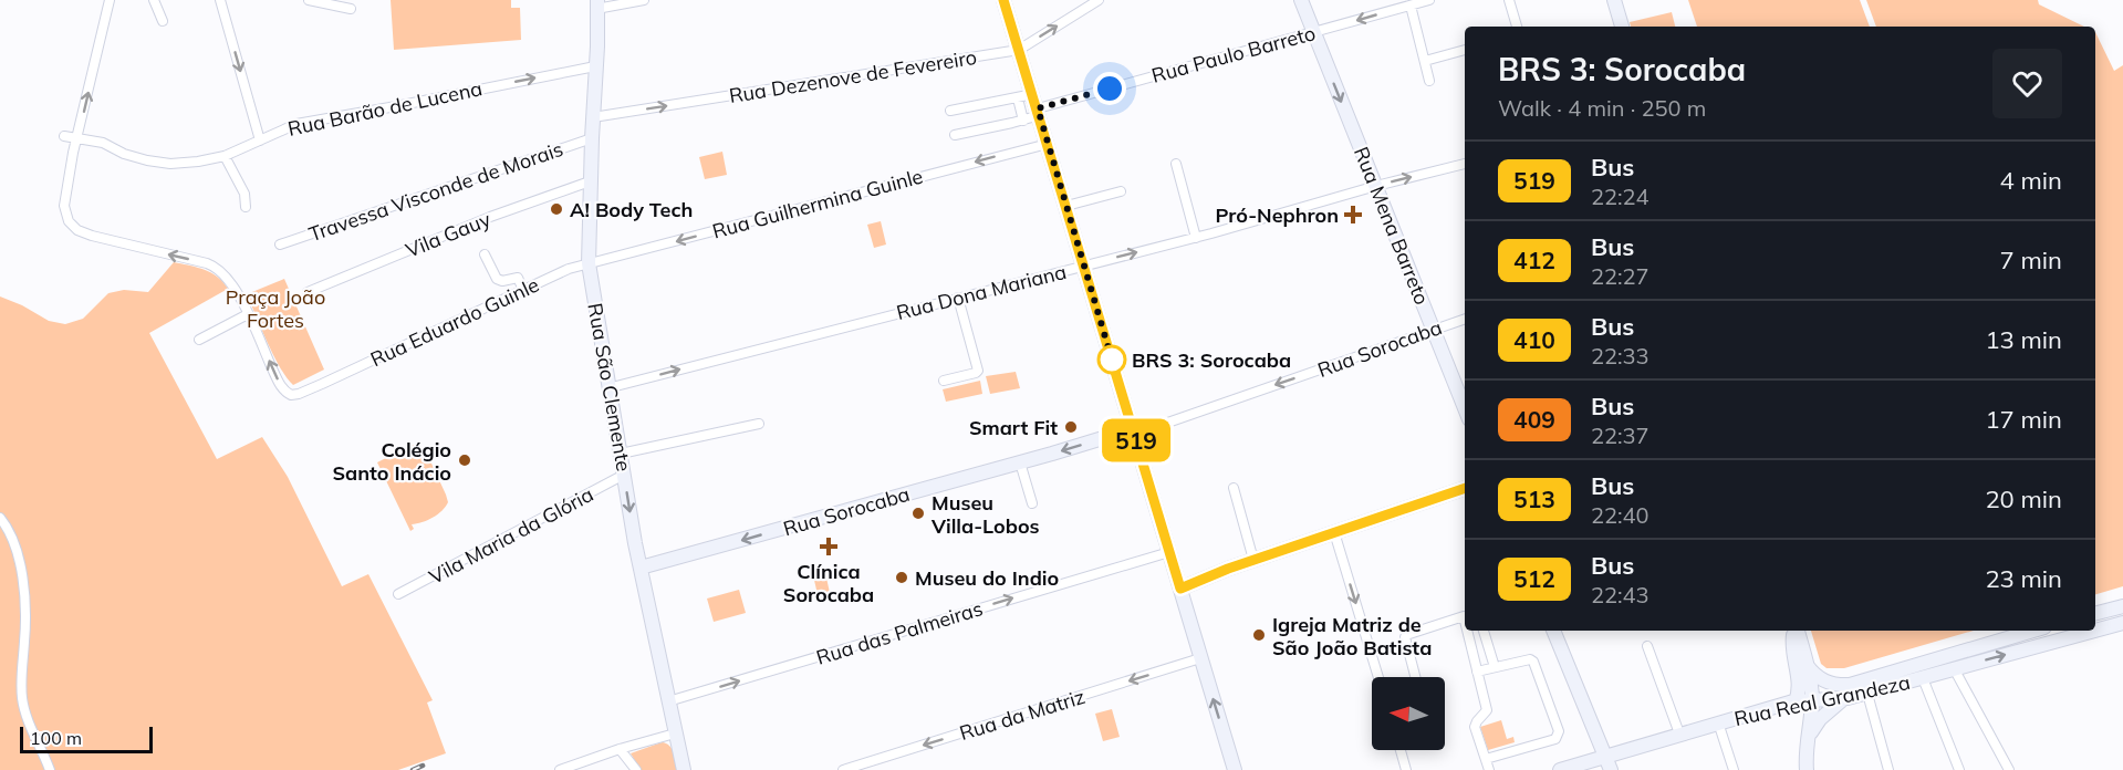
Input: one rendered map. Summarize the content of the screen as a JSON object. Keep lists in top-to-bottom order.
{
  "streets": {
    "main road": [
      "Rua Mena Barreto",
      "Rua Sorocaba",
      "Rua São Clemente",
      "Rua Real Grandeza"
    ],
    "street": [
      "Rua Paulo Barreto",
      "Rua Dezenove de Fevereiro",
      "Rua Barão de Lucena",
      "Travessa Visconde de Morais",
      "Rua Guilhermina Guinle",
      "Vila Gauy",
      "Rua Dona Mariana",
      "Rua Eduardo Guinle",
      "Vila Maria da Glória",
      "Rua das Palmeiras",
      "Rua da Matriz"
    ]
  },
  "crossings": [
    ["Rua Paulo Barreto", "Rua Mena Barreto"],
    ["Rua Dezenove de Fevereiro", "Rua São Clemente"],
    ["Rua Barão de Lucena", "Rua São Clemente"],
    ["Travessa Visconde de Morais", "Rua São Clemente"],
    ["Rua Guilhermina Guinle", "Rua Eduardo Guinle"],
    ["Rua Guilhermina Guinle", "Rua São Clemente"],
    ["Rua Mena Barreto", "Rua Dona Mariana"],
    ["Rua Mena Barreto", "Rua Sorocaba"],
    ["Vila Gauy", "Rua São Clemente"],
    ["Rua Dona Mariana", "Rua São Clemente"],
    ["Rua Eduardo Guinle", "Rua São Clemente"],
    ["Rua Sorocaba", "Rua São Clemente"],
    ["Rua São Clemente", "Vila Maria da Glória"],
    ["Rua São Clemente", "Rua das Palmeiras"]
  ],
  "one_way": [
    "Rua Dezenove de Fevereiro",
    "Rua Barão de Lucena",
    "Rua Guilhermina Guinle",
    "Rua Mena Barreto",
    "Rua Sorocaba",
    "Rua das Palmeiras",
    "Rua da Matriz"
  ],
  "parks": ["Praça João Fortes"],
  "places": {
    "other": [
      "A! Body Tech",
      "BRS 3: Sorocaba",
      "Smart Fit",
      "Colégio Santo Inácio",
      "Museu Villa-Lobos",
      "Museu do Indio",
      "Igreja Matriz de São João Batista"
    ],
    "health": ["Pró-Nephron", "Clínica Sorocaba"]
  },
  "lines": ["bus line 519"],
  "scale_bar": "100 m",
  "north": "left",
  "page": {
    "on_map": "519",
    "heading": ["BRS 3: Sorocaba", "Walk · 4 min · 250 m"],
    "list": [
      {
        "mark": "519",
        "name": "Bus",
        "note": "22:24",
        "value": "4 min"
      },
      {
        "mark": "412",
        "name": "Bus",
        "note": "22:27",
        "value": "7 min"
      },
      {
        "mark": "410",
        "name": "Bus",
        "note": "22:33",
        "value": "13 min"
      },
      {
        "mark": "409",
        "name": "Bus",
        "note": "22:37",
        "value": "17 min"
      },
      {
        "mark": "513",
        "name": "Bus",
        "note": "22:40",
        "value": "20 min"
      },
      {
        "mark": "512",
        "name": "Bus",
        "note": "22:43",
        "value": "23 min"
      }
    ],
    "scale": "100 m"
  }
}
